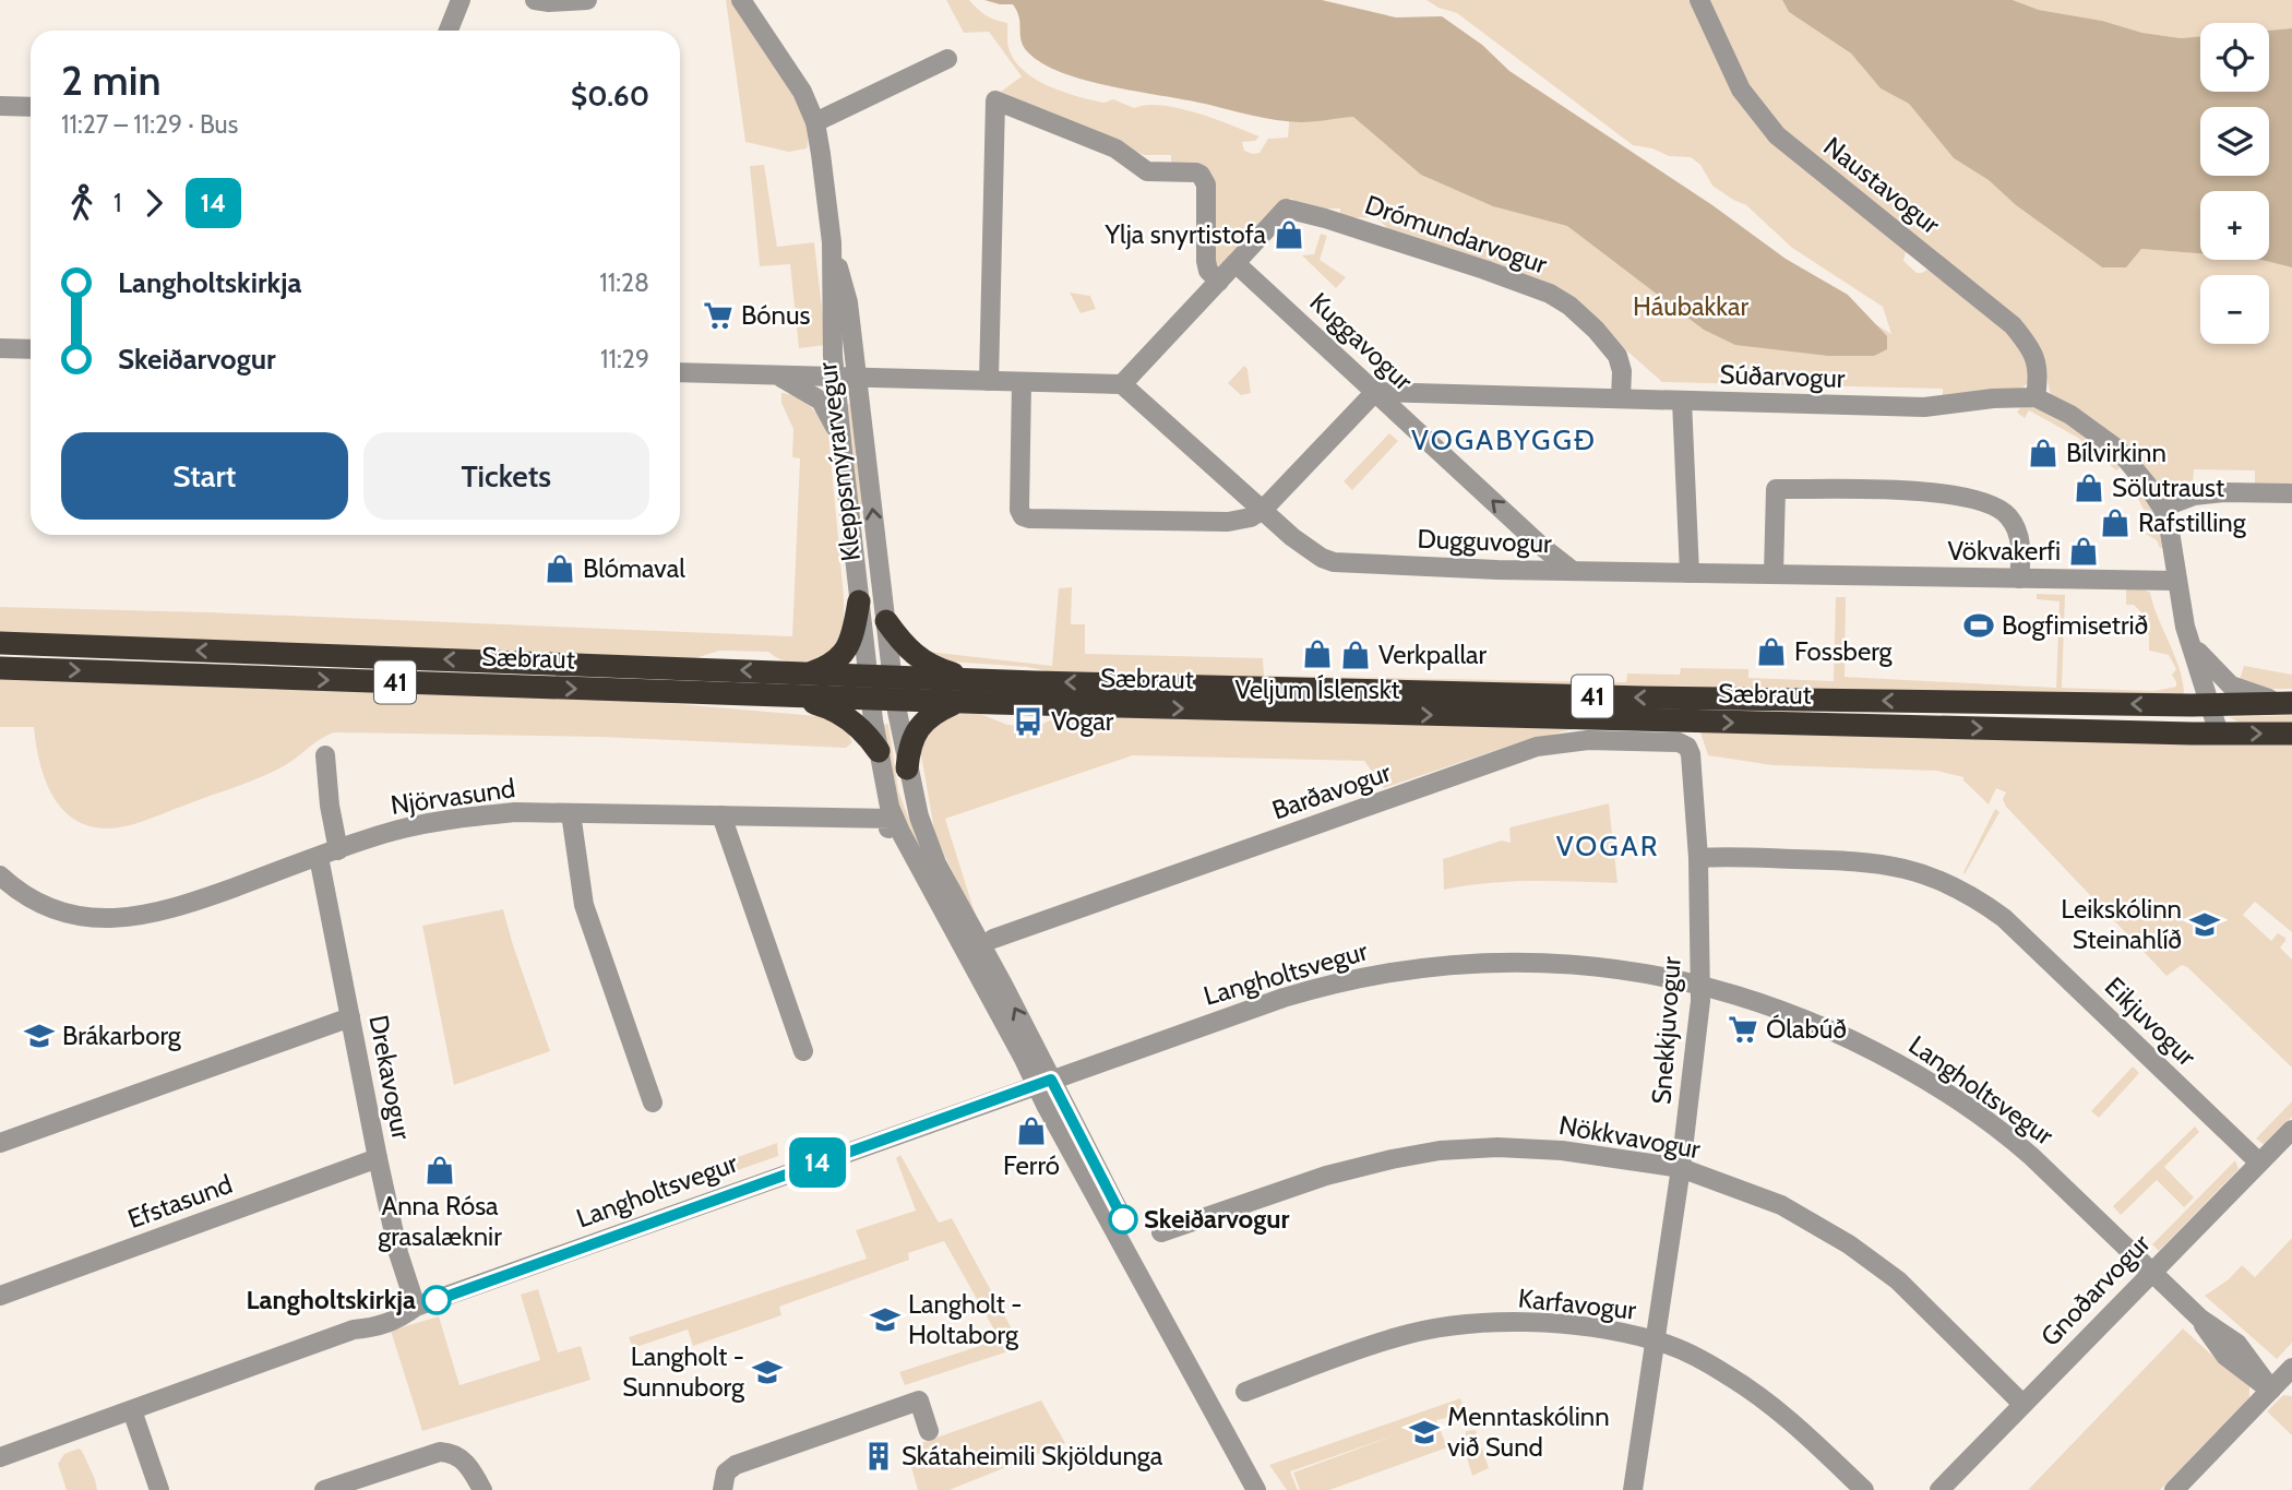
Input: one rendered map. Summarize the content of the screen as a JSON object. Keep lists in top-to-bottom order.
{
  "streets": {
    "highway": ["Sæbraut", "41"],
    "street": [
      "Naustavogur",
      "Drómundarvogur",
      "Kuggavogur",
      "Súðarvogur",
      "Kleppsmýrarvegur",
      "Dugguvogur",
      "Barðavogur",
      "Njörvasund",
      "Langholtsvegur",
      "Eikjuvogur",
      "Snekkjuvogur",
      "Drekavogur",
      "Nökkvavogur",
      "Efstasund",
      "Gnoðarvogur",
      "Karfavogur"
    ]
  },
  "crossings": [
    ["Naustavogur", "Súðarvogur"],
    ["Drómundarvogur", "Kuggavogur"],
    ["Drómundarvogur", "Súðarvogur"],
    ["Kuggavogur", "Súðarvogur"],
    ["Kuggavogur", "Dugguvogur"],
    ["Súðarvogur", "Dugguvogur"],
    ["Súðarvogur", "Sæbraut"],
    ["Kleppsmýrarvegur", "Sæbraut"],
    ["Barðavogur", "Snekkjuvogur"],
    ["Njörvasund", "Drekavogur"],
    ["Langholtsvegur", "Snekkjuvogur"],
    ["Langholtsvegur", "Drekavogur"],
    ["Langholtsvegur", "Gnoðarvogur"],
    ["Eikjuvogur", "Snekkjuvogur"],
    ["Eikjuvogur", "Gnoðarvogur"],
    ["Snekkjuvogur", "Nökkvavogur"],
    ["Snekkjuvogur", "Karfavogur"],
    ["Drekavogur", "Efstasund"],
    ["Nökkvavogur", "Gnoðarvogur"]
  ],
  "one_way": ["Kuggavogur"],
  "districts": ["VOGABYGGÐ", "VOGAR"],
  "parks": ["Háubakkar"],
  "places": {
    "shop": [
      "Ylja snyrtistofa",
      "Bílvirkinn",
      "Sölutraust",
      "Rafstilling",
      "Vökvakerfi",
      "Blómaval",
      "Fossberg",
      "Veljum Íslenskt",
      "Verkpallar",
      "Ferró",
      "Anna Rósa grasalæknir"
    ],
    "supermarket": ["Bónus", "Ólabúð"],
    "sports": ["Bogfimisetrið"],
    "bus stop": ["Vogar"],
    "school or university": [
      "Leikskólinn Steinahlíð",
      "Brákarborg",
      "Langholt - Holtaborg",
      "Langholt - Sunnuborg",
      "Menntaskólinn við Sund"
    ],
    "other": ["Skeiðarvogur", "Langholtskirkja"],
    "building": ["Skátaheimili Skjöldunga"]
  },
  "lines": ["bus line 14"],
  "page": {
    "on_map": "14",
    "map_buttons": ["+", "−"],
    "heading": ["2 min", "11:27 – 11:29 · Bus", "$0.60"],
    "legs": ["1", "14"],
    "list": [
      {
        "name": "Langholtskirkja",
        "value": "11:28"
      },
      {
        "name": "Skeiðarvogur",
        "value": "11:29"
      }
    ],
    "buttons": ["Start", "Tickets"]
  }
}
